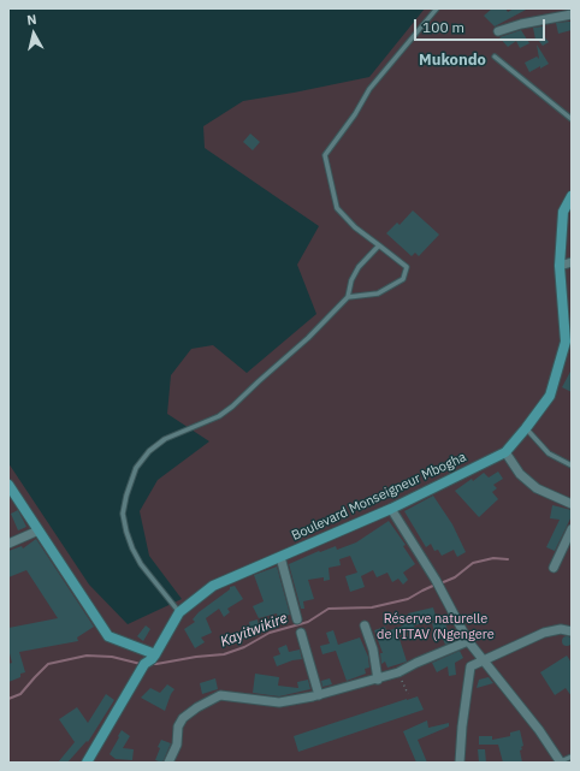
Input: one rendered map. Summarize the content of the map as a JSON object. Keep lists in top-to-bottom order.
{
  "streets": {
    "street": ["Boulevard Monseigneur Mbogha"]
  },
  "districts": ["Mukondo"],
  "water": ["Kayitwikire"],
  "parks": ["Réserve naturelle de l'ITAV (Ngengere"],
  "scale_bar": "100 m",
  "north": "top"
}
